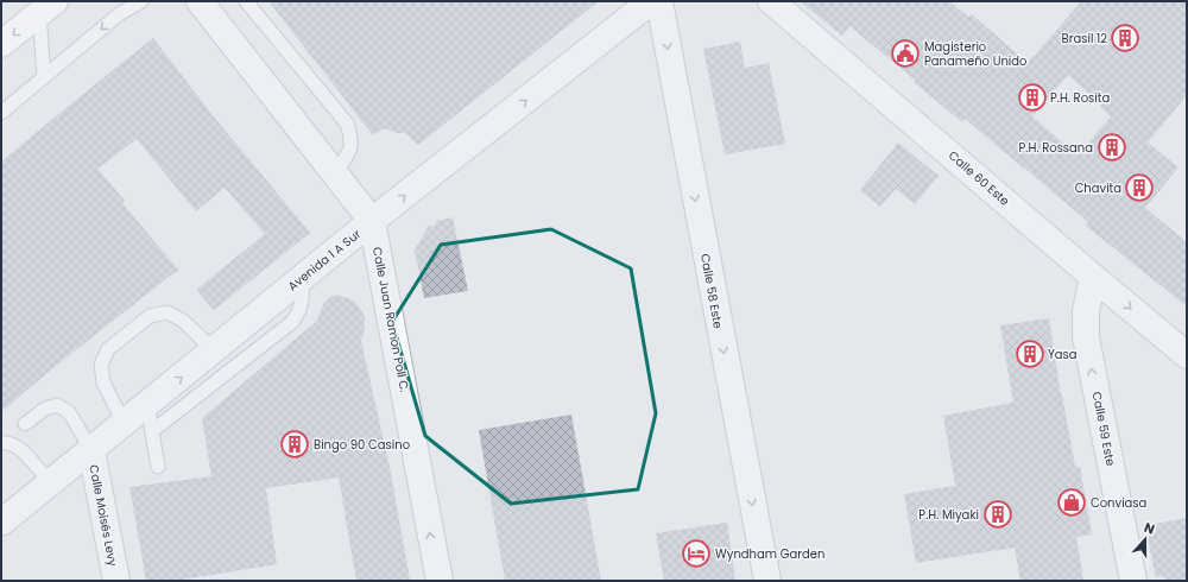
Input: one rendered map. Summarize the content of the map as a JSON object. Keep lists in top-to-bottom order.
{
  "streets": {
    "street": [
      "Calle 60 Este",
      "Avenida 1 A Sur",
      "Calle 58 Este",
      "Calle Juan Ramon Poll C.",
      "Calle 59 Este",
      "Calle Moisés Levy"
    ]
  },
  "crossings": [
    ["Calle 60 Este", "Calle 59 Este"],
    ["Avenida 1 A Sur", "Calle Juan Ramon Poll C."],
    ["Avenida 1 A Sur", "Calle Moisés Levy"]
  ],
  "one_way": [
    "Avenida 1 A Sur",
    "Calle 58 Este",
    "Calle Juan Ramon Poll C.",
    "Calle 59 Este"
  ],
  "places": {
    "building": [
      "Brasil 12",
      "P.H. Rosita",
      "P.H. Rossana",
      "Chavita",
      "Yasa",
      "Bingo 90 Casino",
      "P.H. Miyaki"
    ],
    "public building": ["Magisterio Panameño Unido"],
    "shop": ["Conviasa"],
    "hotel": ["Wyndham Garden"]
  },
  "north": "top"
}
